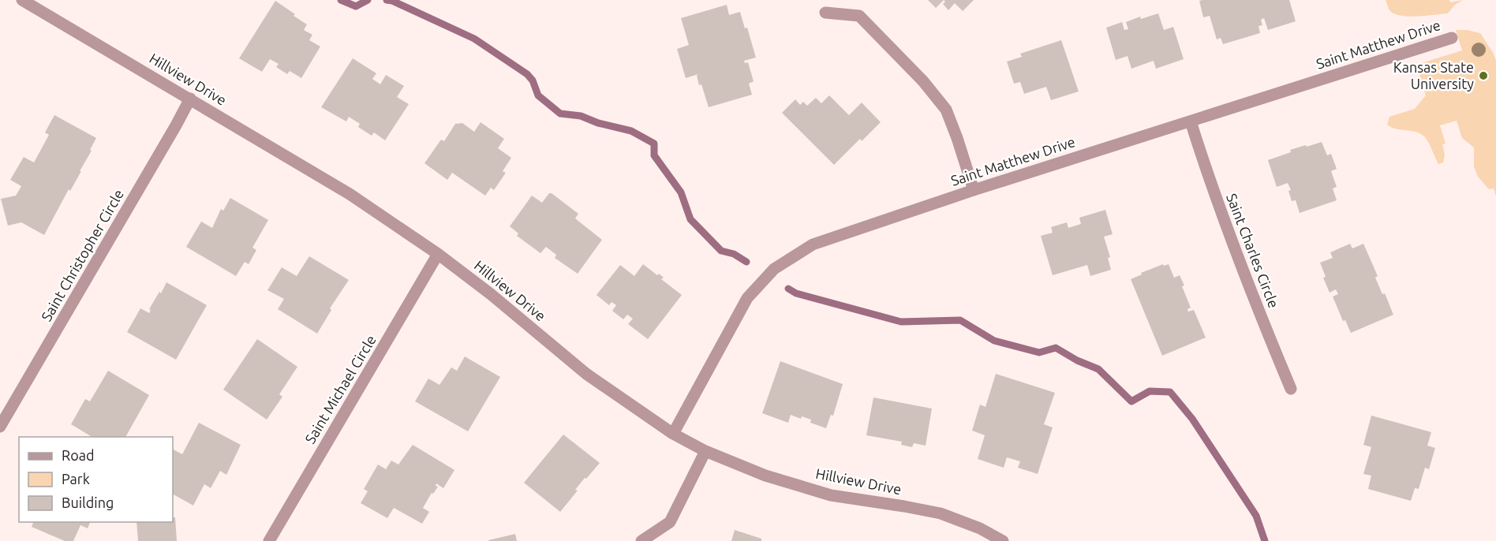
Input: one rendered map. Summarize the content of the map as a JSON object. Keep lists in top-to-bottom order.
{
  "streets": {
    "street": [
      "Saint Matthew Drive",
      "Hillview Drive",
      "Saint Charles Circle",
      "Saint Christopher Circle",
      "Saint Michael Circle"
    ]
  },
  "crossings": [
    ["Saint Matthew Drive", "Hillview Drive"],
    ["Saint Matthew Drive", "Saint Charles Circle"],
    ["Hillview Drive", "Saint Christopher Circle"],
    ["Hillview Drive", "Saint Michael Circle"]
  ],
  "places": ["Kansas State University"],
  "legend": ["Road", "Park", "Building"]
}
